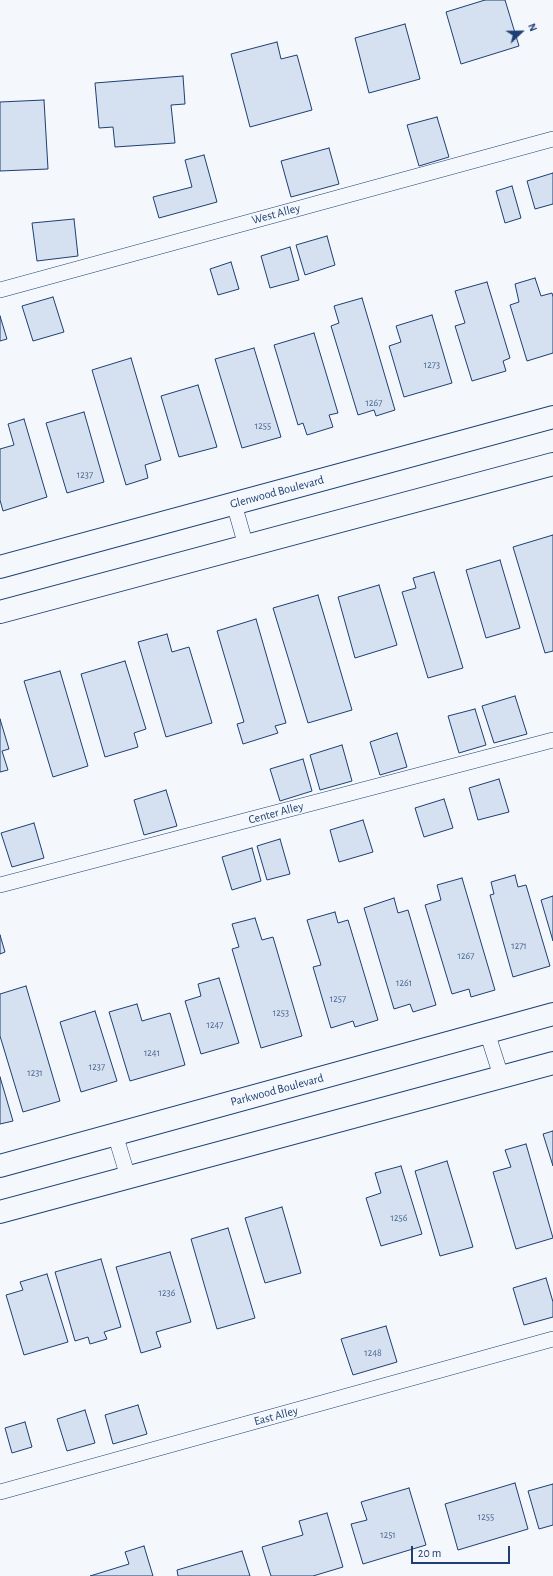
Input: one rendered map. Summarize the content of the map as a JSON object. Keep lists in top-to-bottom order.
{
  "streets": {
    "street": ["Glenwood Boulevard", "Parkwood Boulevard"],
    "lane": ["West Alley", "Center Alley", "East Alley"]
  },
  "house_numbers": [
    "1273",
    "1267",
    "1255",
    "1237",
    "1271",
    "1267",
    "1261",
    "1257",
    "1253",
    "1247",
    "1241",
    "1237",
    "1231",
    "1256",
    "1236",
    "1248",
    "1255",
    "1251"
  ],
  "scale_bar": "20 m",
  "north": "right"
}
